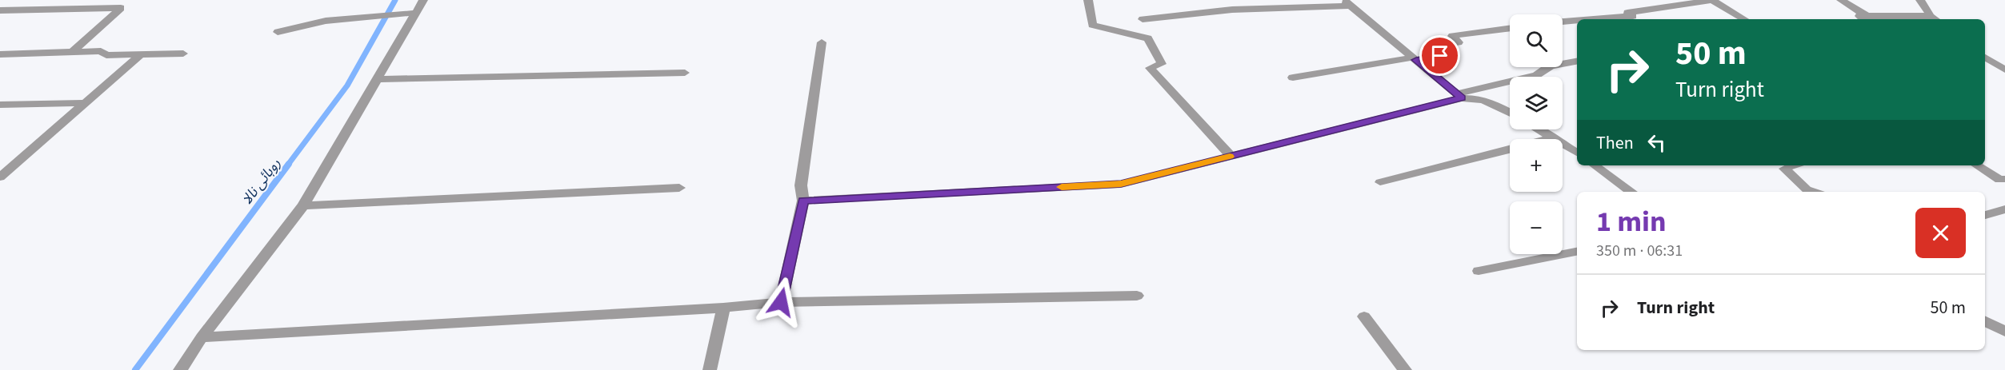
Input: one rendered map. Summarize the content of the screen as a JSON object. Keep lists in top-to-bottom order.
{
  "water": ["روہائی نالا"],
  "page": {
    "map_buttons": ["+", "−"],
    "turn": ["50 m", "Turn right"],
    "then": "Then",
    "heading": ["1 min", "350 m · 06:31"],
    "list": [
      {
        "name": "Turn right",
        "value": "50 m"
      }
    ]
  }
}
